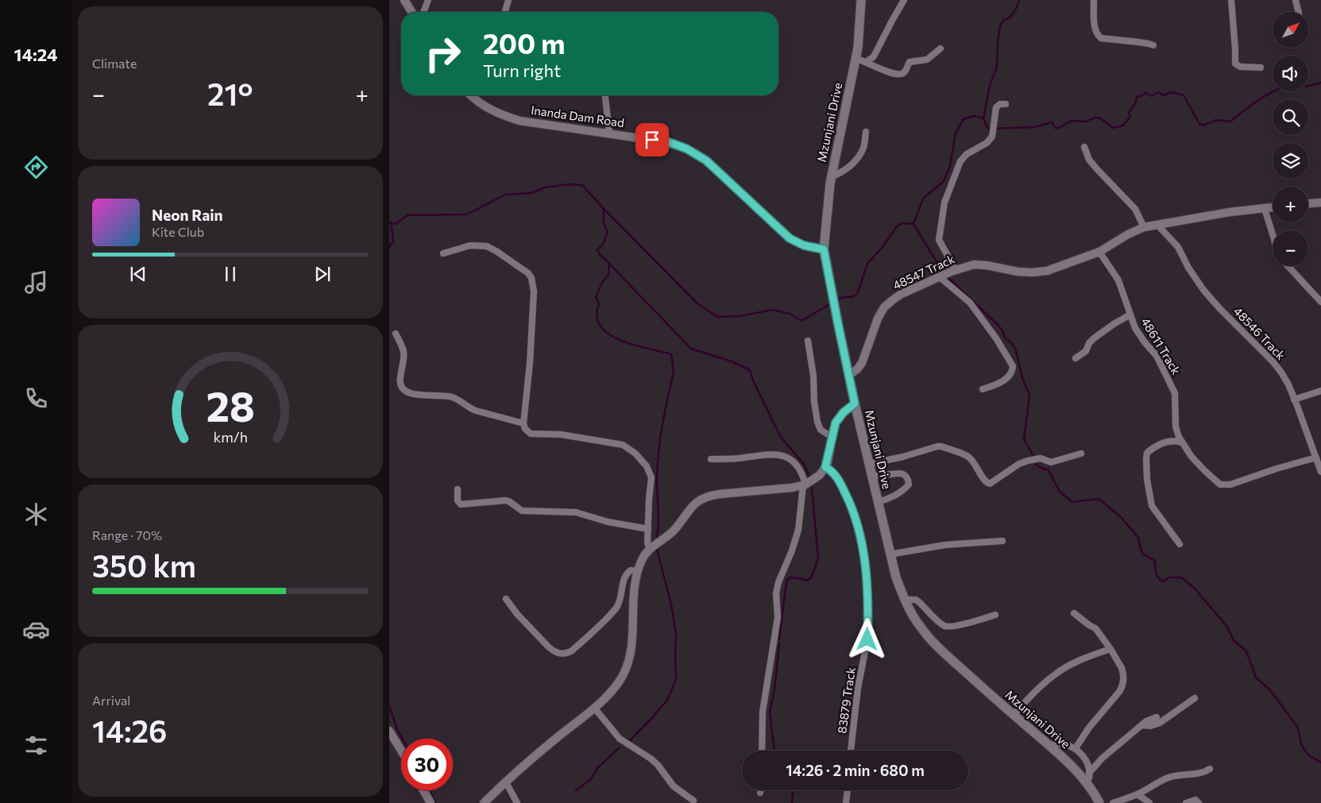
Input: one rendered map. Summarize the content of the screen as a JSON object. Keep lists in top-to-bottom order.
{
  "streets": {
    "main road": ["Mzunjani Drive"],
    "street": [
      "Inanda Dam Road",
      "48547 Track",
      "48546 Track",
      "48611 Track",
      "83879 Track"
    ]
  },
  "crossings": [
    ["Inanda Dam Road", "Mzunjani Drive"],
    ["Mzunjani Drive", "48547 Track"],
    ["48547 Track", "48546 Track"],
    ["48547 Track", "48611 Track"],
    ["48546 Track", "48611 Track"]
  ],
  "north": "top right",
  "page": {
    "tabs": "14:24",
    "tile": [
      "Climate",
      ["Range · 70%", "350 km"],
      ["Arrival", "14:26"]
    ],
    "map_buttons": ["+", "−"],
    "turn": ["200 m", "Turn right"],
    "heat": ["−", "21°", "+"],
    "song": ["Neon Rain", "Kite Club"],
    "limit": "30",
    "trip": "14:26 · 2 min · 680 m",
    "gauge": ["28", "km/h"]
  }
}
